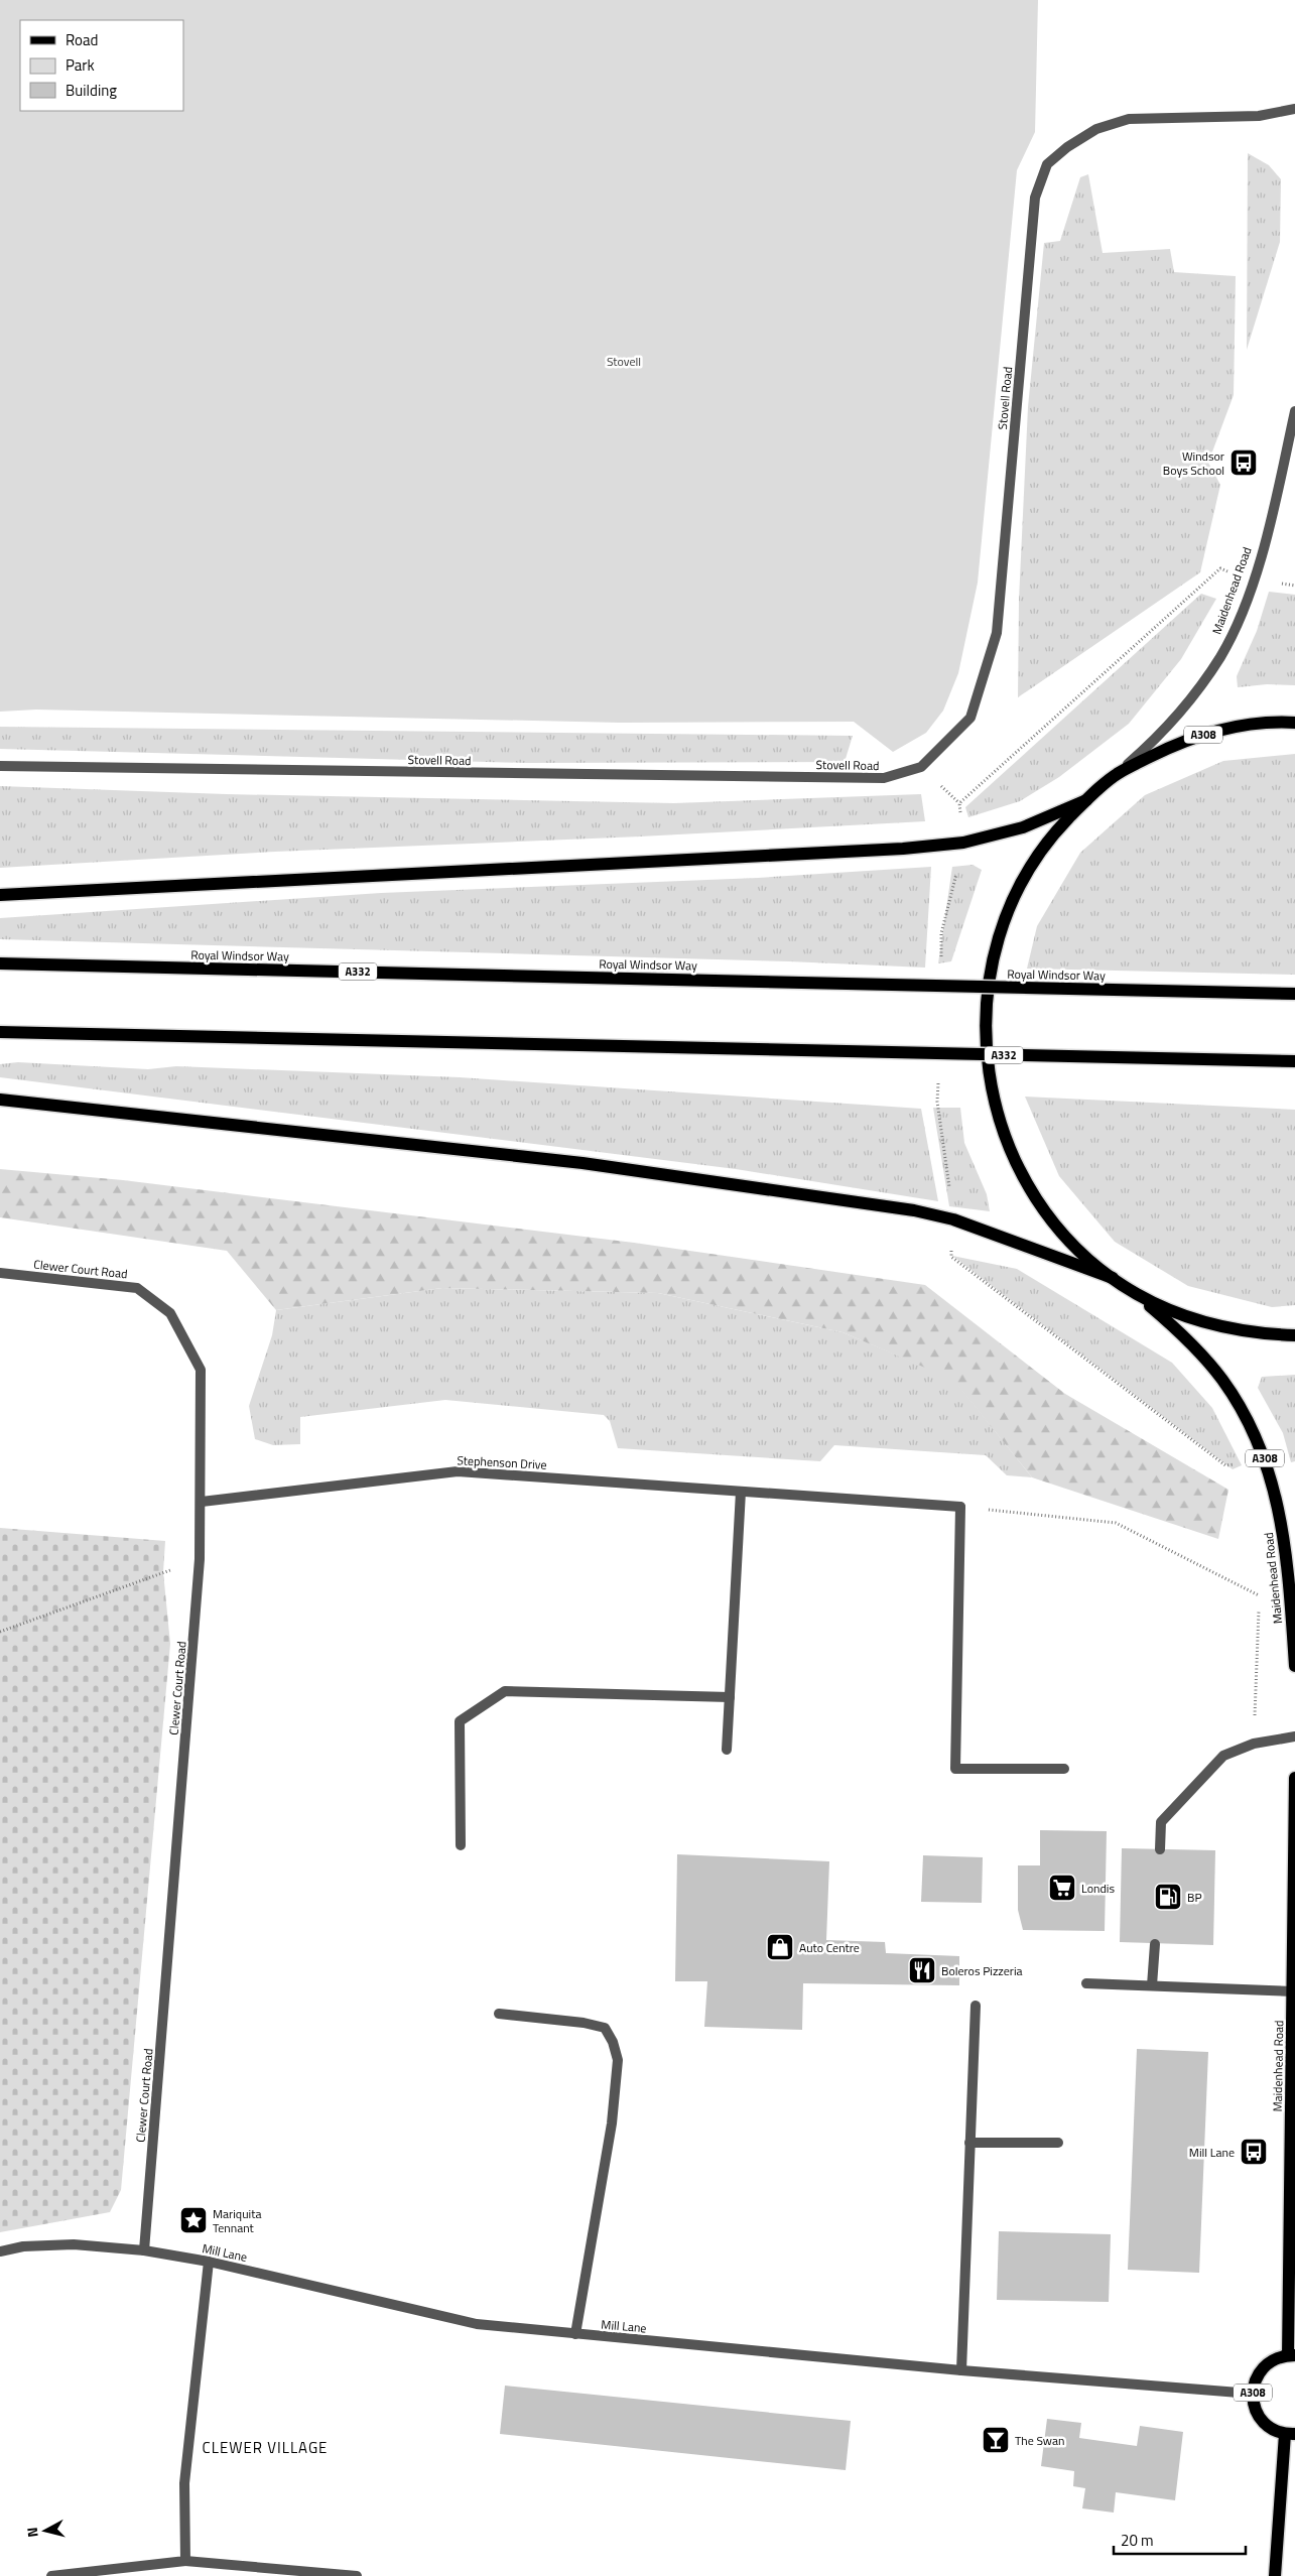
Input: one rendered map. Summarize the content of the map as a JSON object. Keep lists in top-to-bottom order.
{
  "streets": {
    "main road": [
      "Maidenhead Road",
      "A308",
      "Royal Windsor Way",
      "A332"
    ],
    "street": [
      "Stovell Road",
      "Clewer Court Road",
      "Stephenson Drive",
      "Mill Lane"
    ]
  },
  "crossings": [
    ["Maidenhead Road", "A308"],
    ["Maidenhead Road", "Mill Lane"],
    ["A308", "Mill Lane"],
    ["Clewer Court Road", "Stephenson Drive"],
    ["Clewer Court Road", "Mill Lane"]
  ],
  "districts": ["CLEWER VILLAGE"],
  "parks": ["Stovell"],
  "places": {
    "bus stop": ["Windsor Boys School", "Mill Lane"],
    "supermarket": ["Londis"],
    "fuel station": ["BP"],
    "shop": ["Auto Centre"],
    "restaurant": ["Boleros Pizzeria"],
    "place": ["Mariquita Tennant"],
    "bar": ["The Swan"]
  },
  "legend": ["Road", "Park", "Building"],
  "scale_bar": "20 m",
  "north": "left"
}
